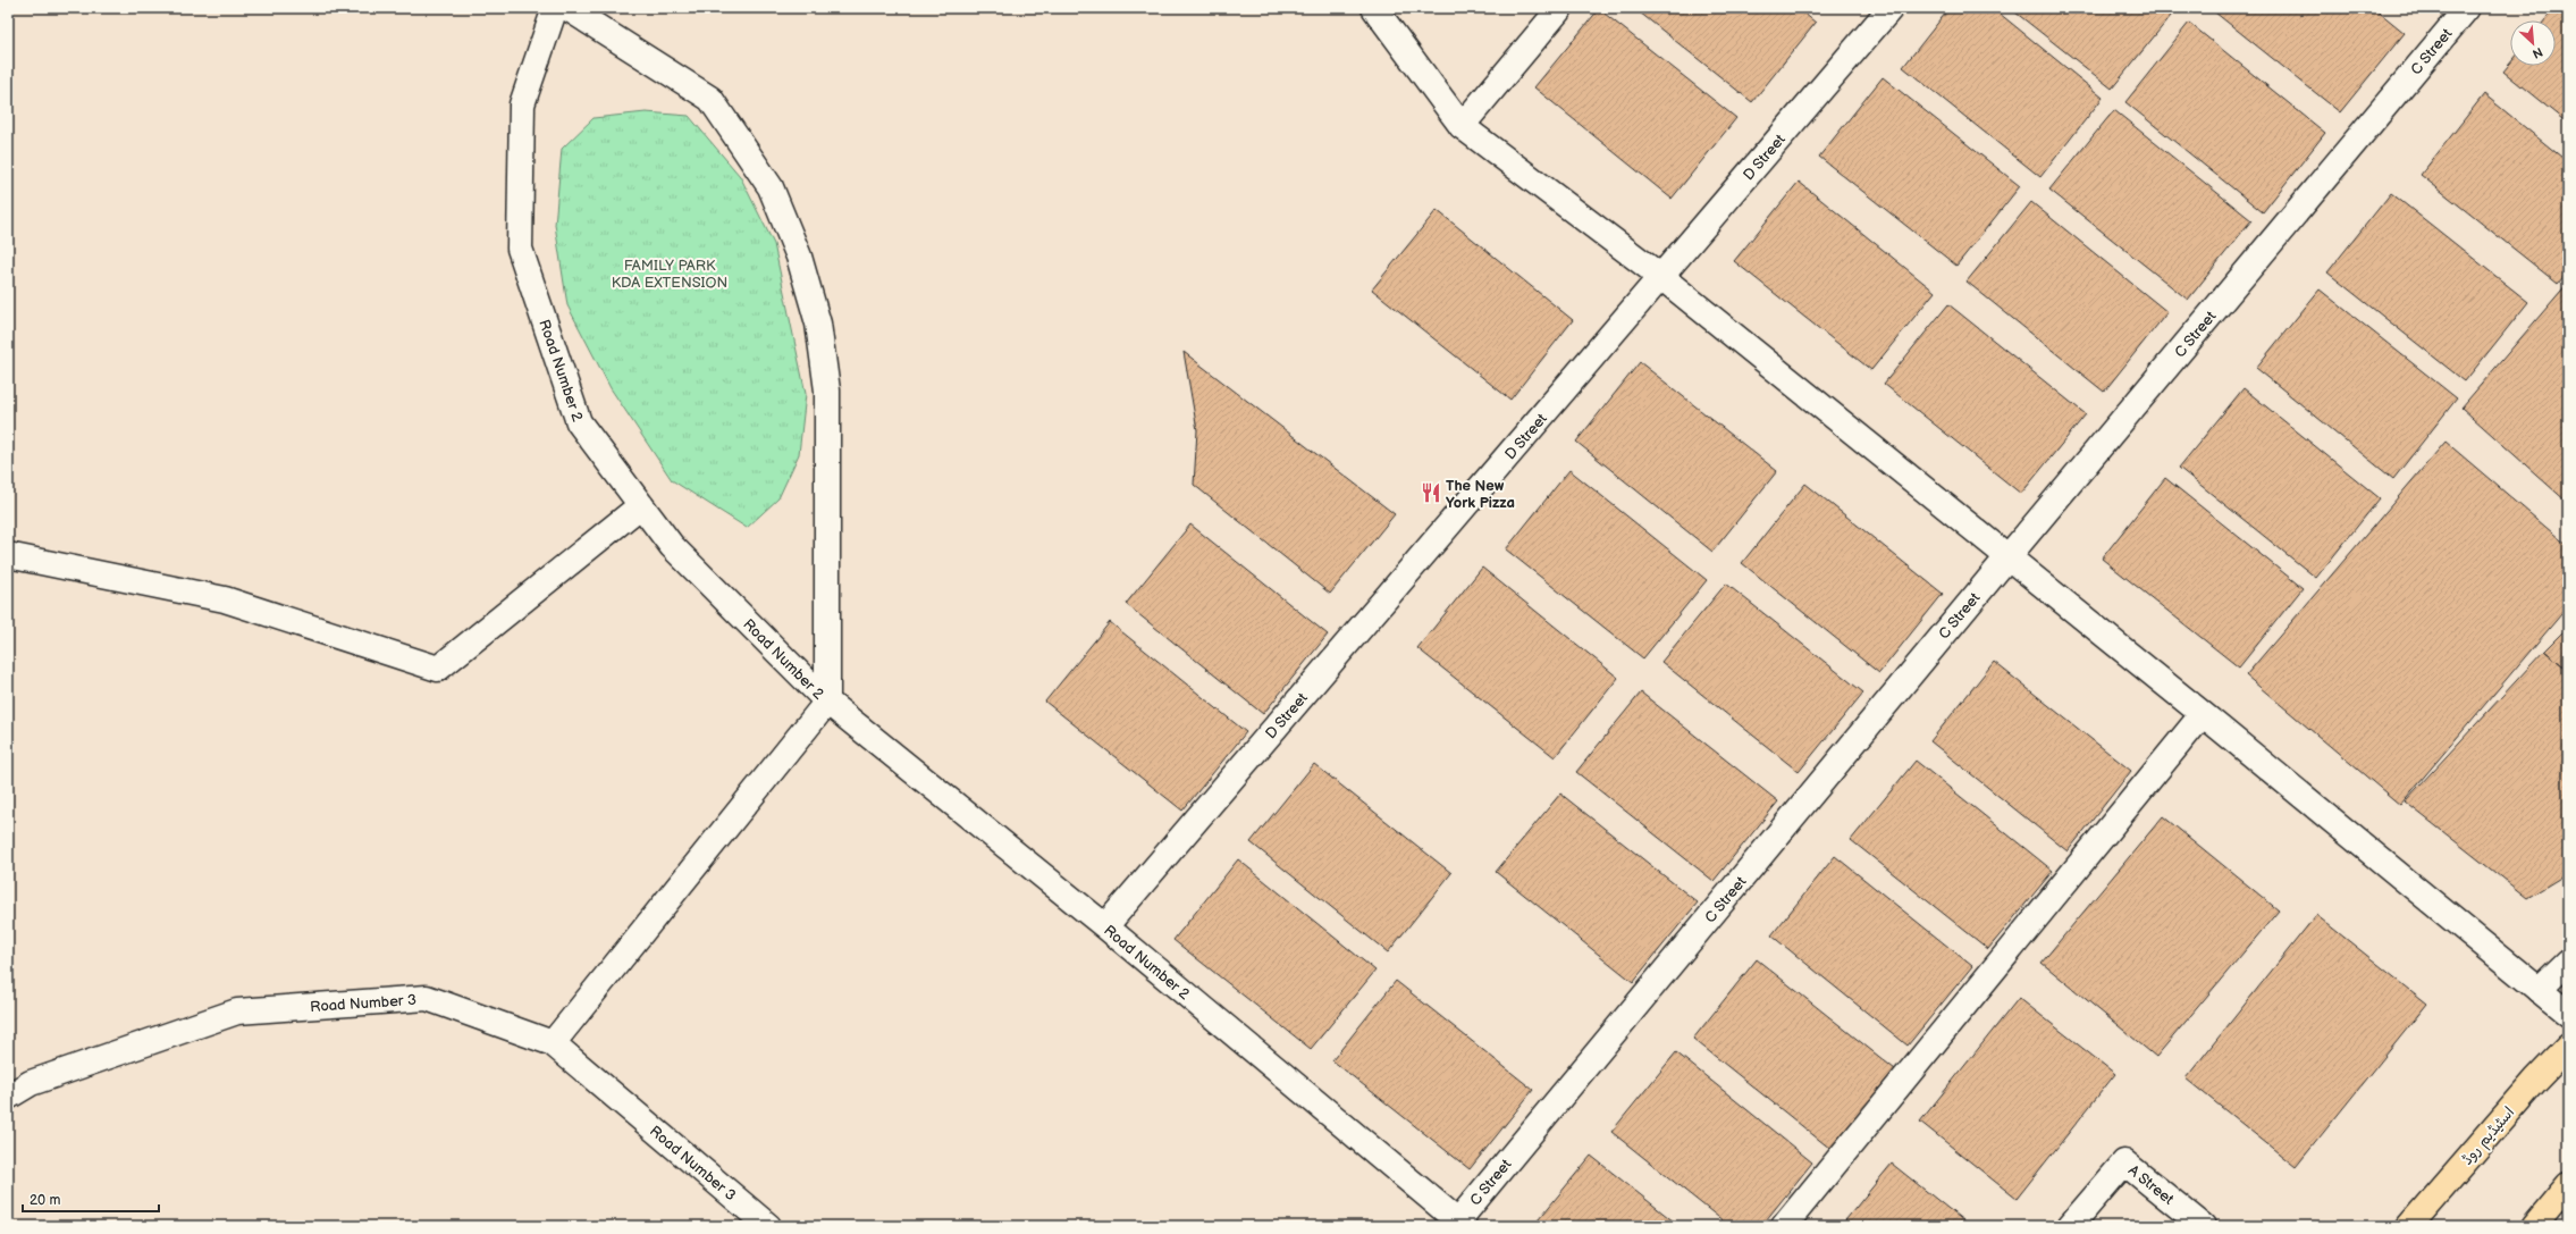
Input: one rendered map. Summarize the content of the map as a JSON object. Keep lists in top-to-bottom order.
{
  "streets": {
    "main road": ["اسٹیڈیم روڈ"],
    "street": [
      "C Street",
      "D Street",
      "Road Number 2",
      "Road Number 3",
      "A Street"
    ]
  },
  "crossings": [
    ["C Street", "Road Number 2"],
    ["D Street", "Road Number 2"]
  ],
  "parks": ["FAMILY PARK KDA EXTENSION"],
  "places": {
    "restaurant": ["The New York Pizza"]
  },
  "scale_bar": "20 m",
  "north": "bottom right"
}
